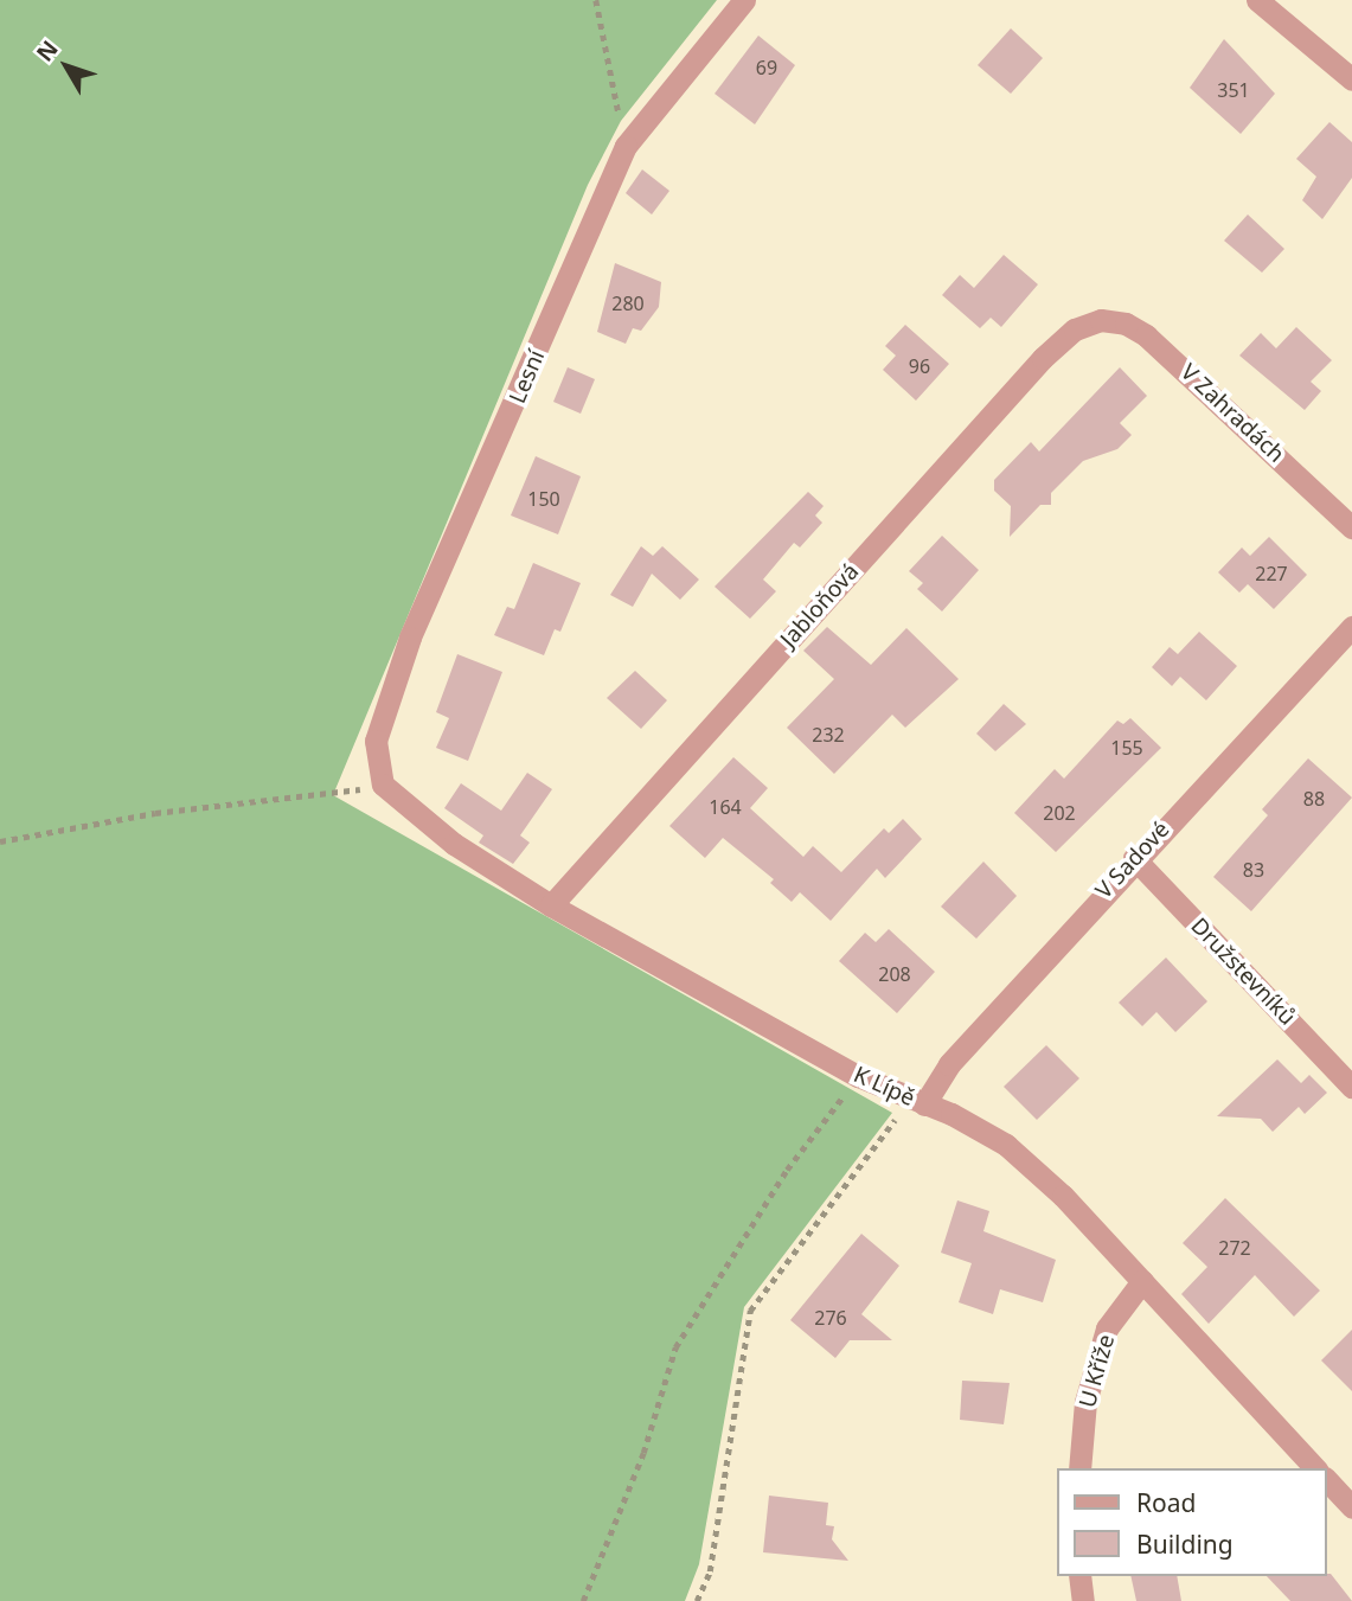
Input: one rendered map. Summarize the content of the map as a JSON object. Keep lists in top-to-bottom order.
{
  "streets": {
    "street": [
      "Lesní",
      "V Zahradách",
      "Jabloňová",
      "V Sadové",
      "Družstevníků",
      "K Lípě",
      "U Kříže"
    ]
  },
  "crossings": [
    ["Lesní", "K Lípě"],
    ["V Zahradách", "Jabloňová"],
    ["Jabloňová", "K Lípě"],
    ["V Sadové", "Družstevníků"],
    ["V Sadové", "K Lípě"],
    ["K Lípě", "U Kříže"]
  ],
  "house_numbers": [
    "69",
    "351",
    "280",
    "96",
    "150",
    "227",
    "232",
    "155",
    "88",
    "164",
    "202",
    "83",
    "208",
    "272",
    "276"
  ],
  "legend": ["Road", "Building"],
  "north": "top left"
}
